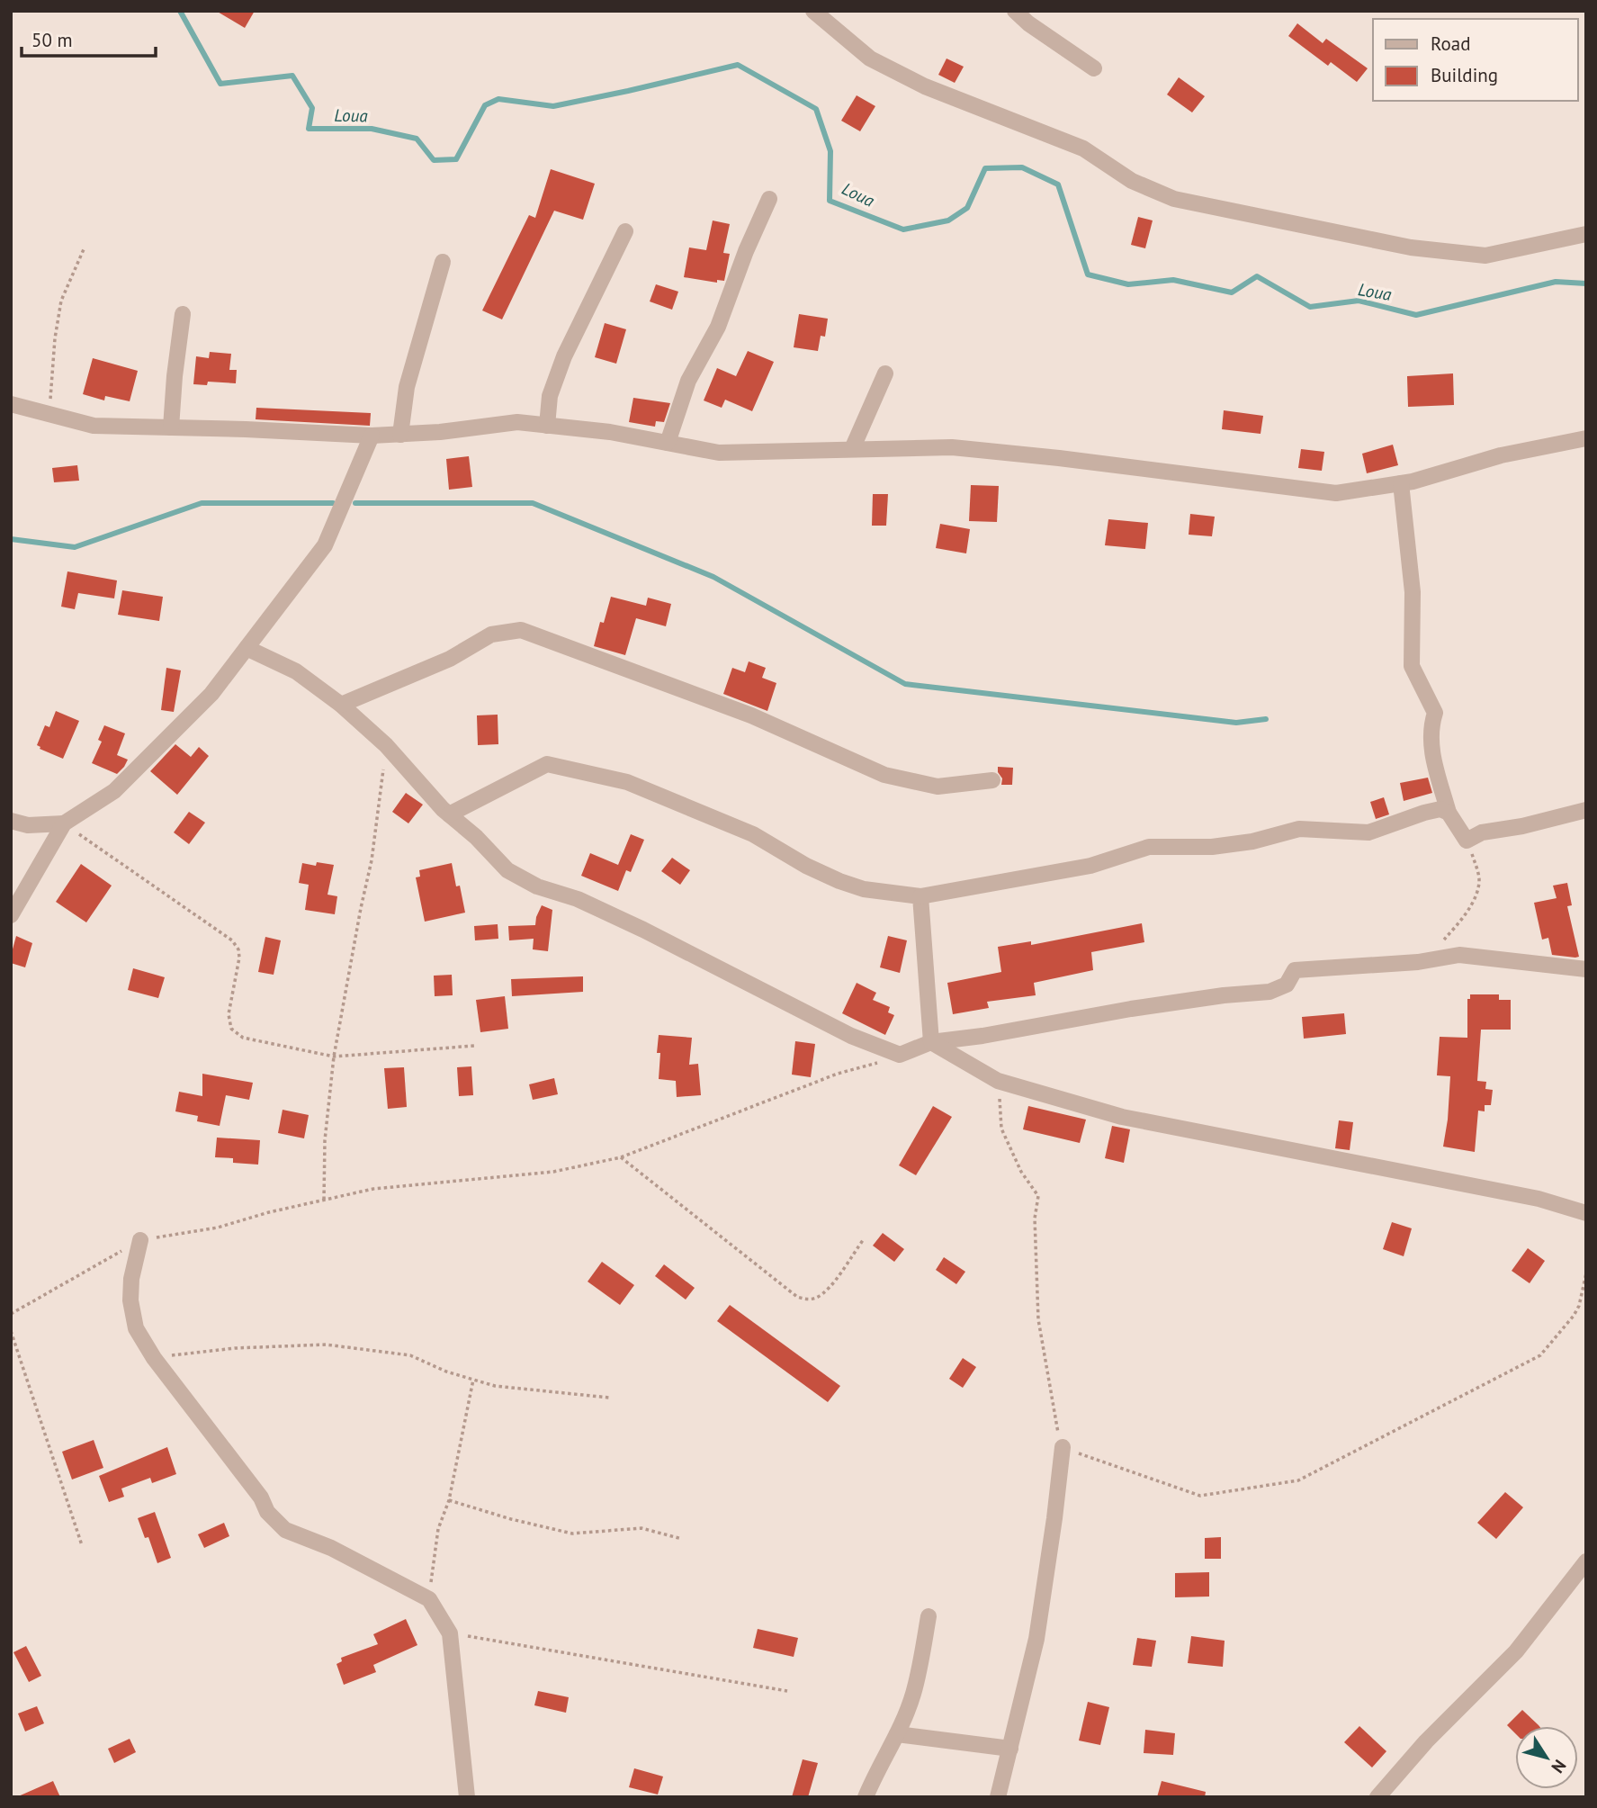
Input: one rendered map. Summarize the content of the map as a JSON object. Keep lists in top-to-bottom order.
{
  "water": ["Loua"],
  "legend": ["Road", "Building"],
  "scale_bar": "50 m",
  "north": "bottom right"
}
